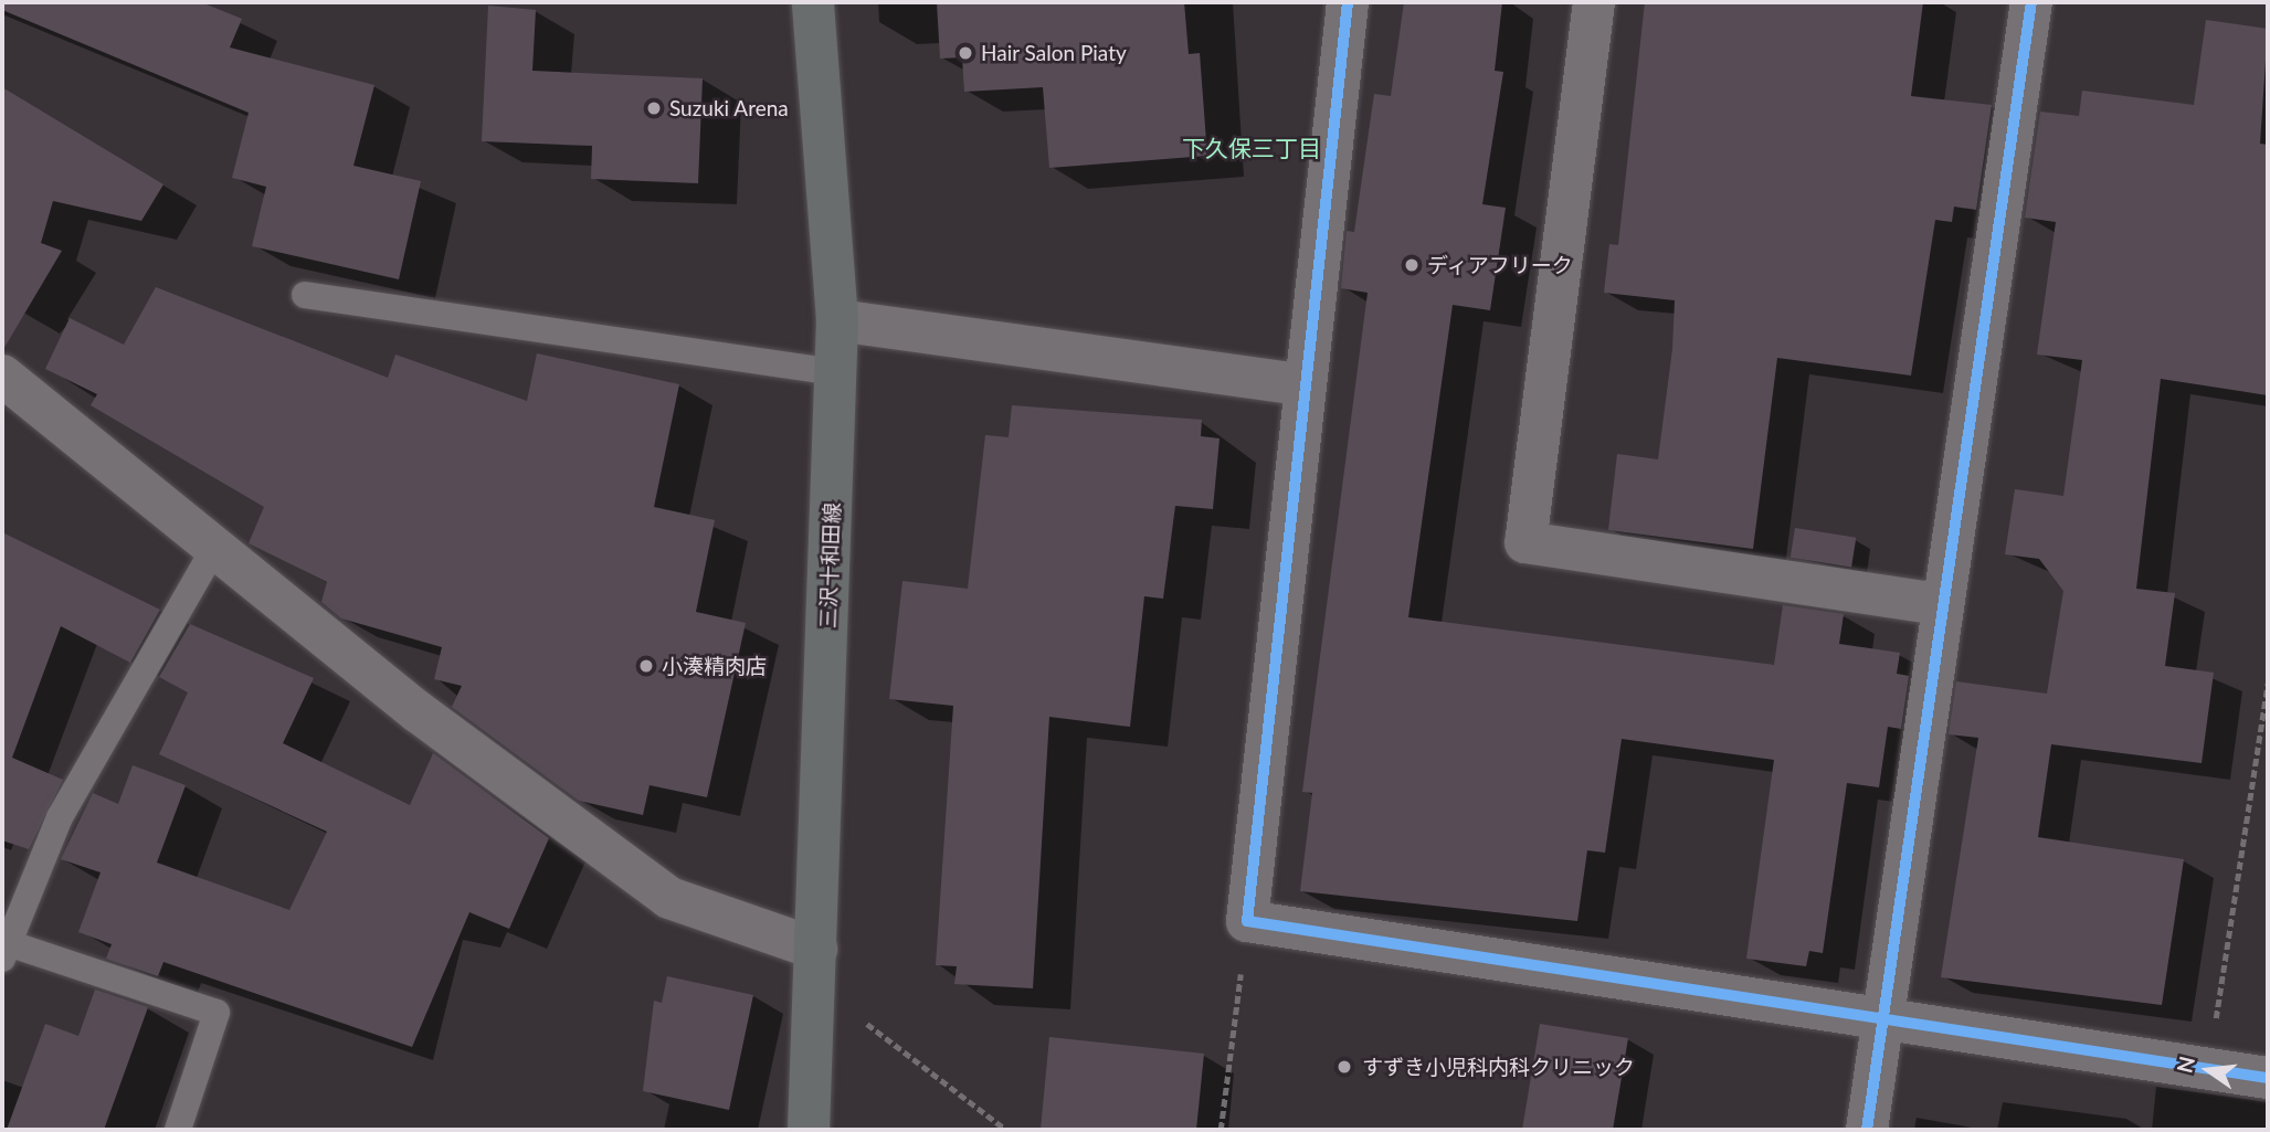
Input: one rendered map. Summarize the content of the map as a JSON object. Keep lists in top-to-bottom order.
{
  "streets": {
    "main road": ["三沢十和田線"]
  },
  "districts": ["下久保三丁目"],
  "places": [
    "Hair Salon Piaty",
    "Suzuki Arena",
    "ディアフリーク",
    "小湊精肉店",
    "すずき小児科内科クリニック"
  ],
  "north": "left"
}
